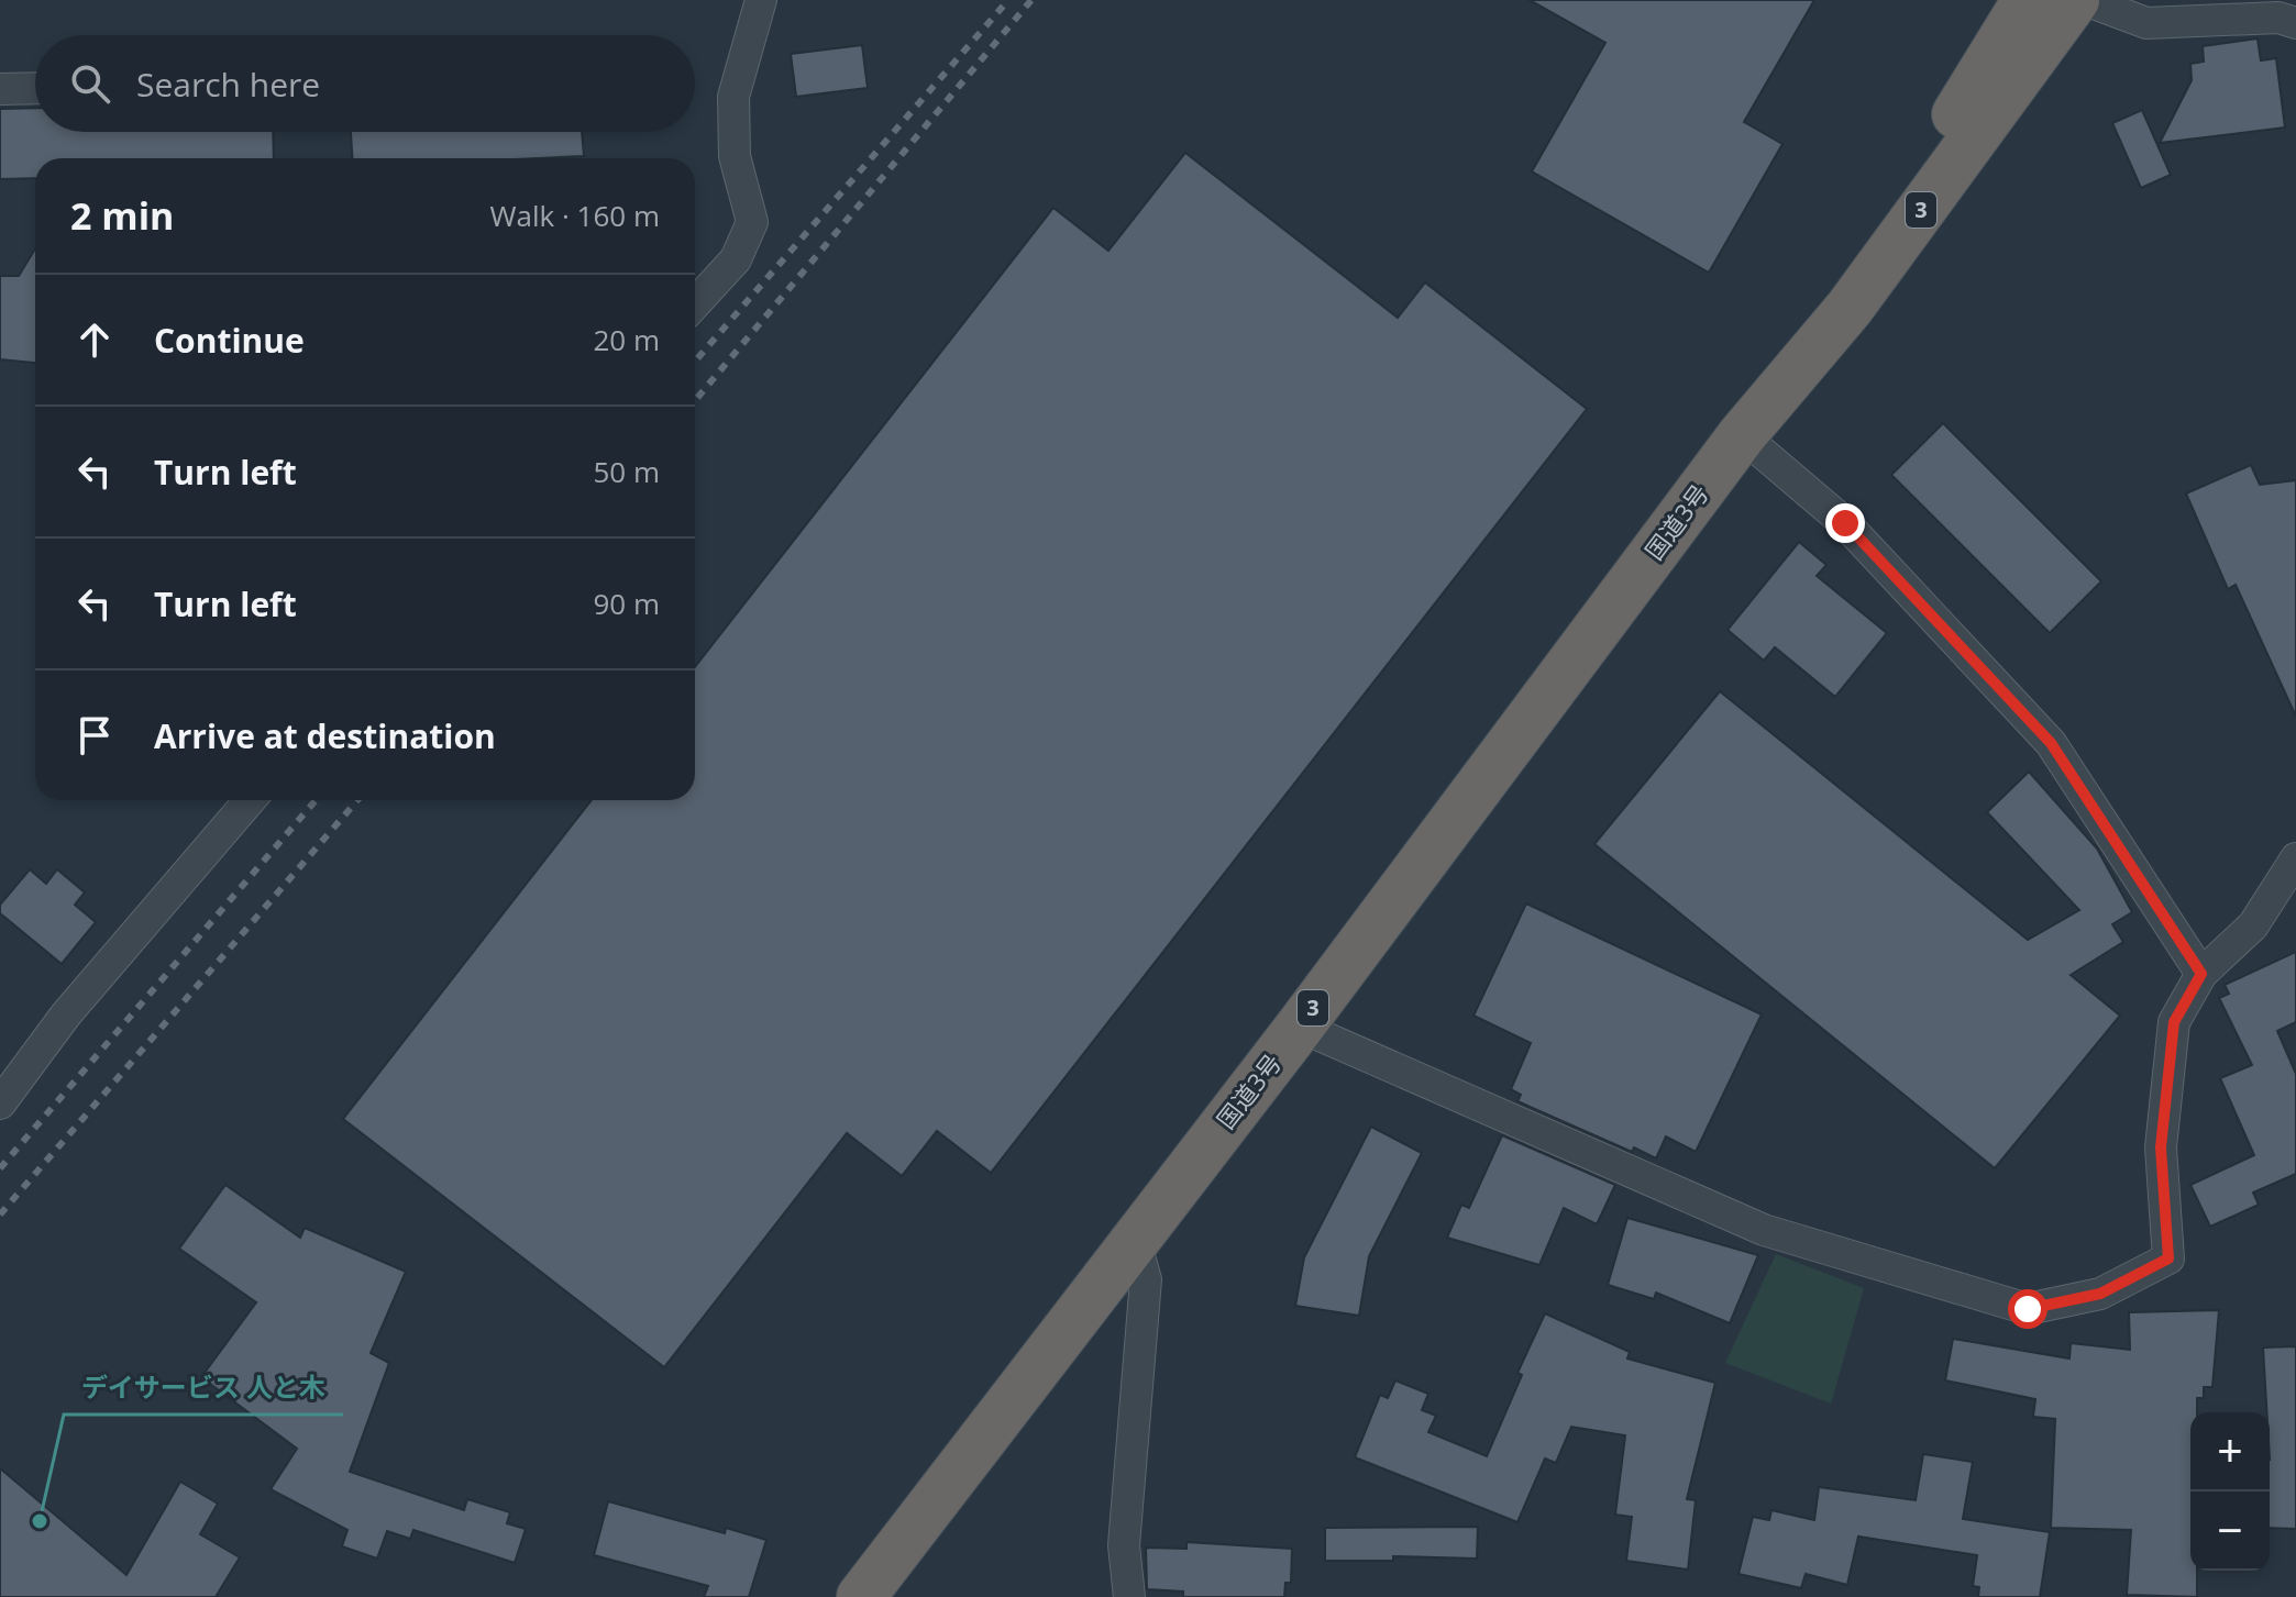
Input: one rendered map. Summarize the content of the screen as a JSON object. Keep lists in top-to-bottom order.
{
  "streets": {
    "highway": ["3", "国道3号"]
  },
  "places": ["デイサービス 人と木"],
  "page": {
    "search": "Search here",
    "heading": ["2 min", "Walk · 160 m"],
    "list": [
      ["Continue", "20 m"],
      ["Turn left", "50 m"],
      ["Turn left", "90 m"],
      "Arrive at destination"
    ],
    "map_buttons": ["+", "−"]
  }
}
